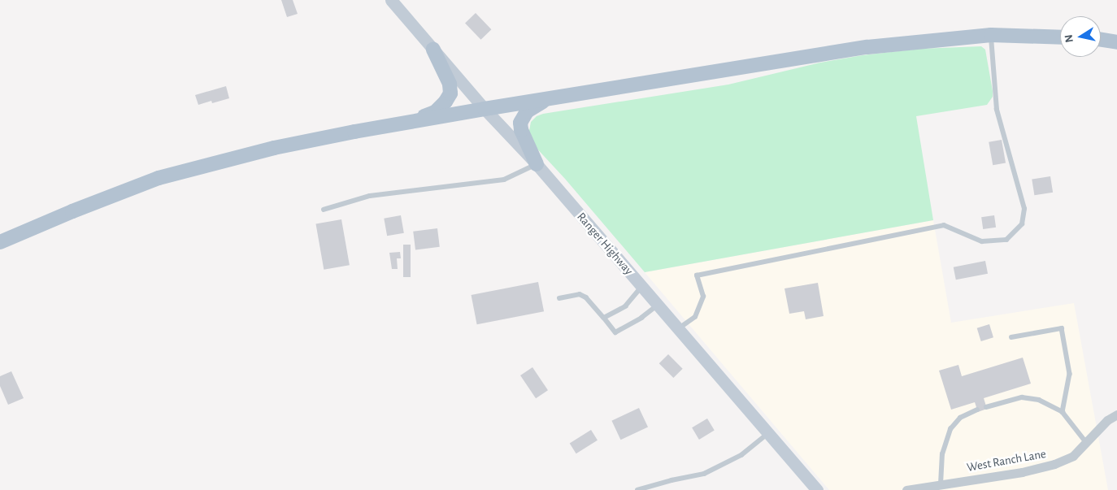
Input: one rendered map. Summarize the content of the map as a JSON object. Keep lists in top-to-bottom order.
{
  "streets": {
    "main road": ["Ranger Highway"],
    "street": ["West Ranch Lane"]
  },
  "north": "left"
}
